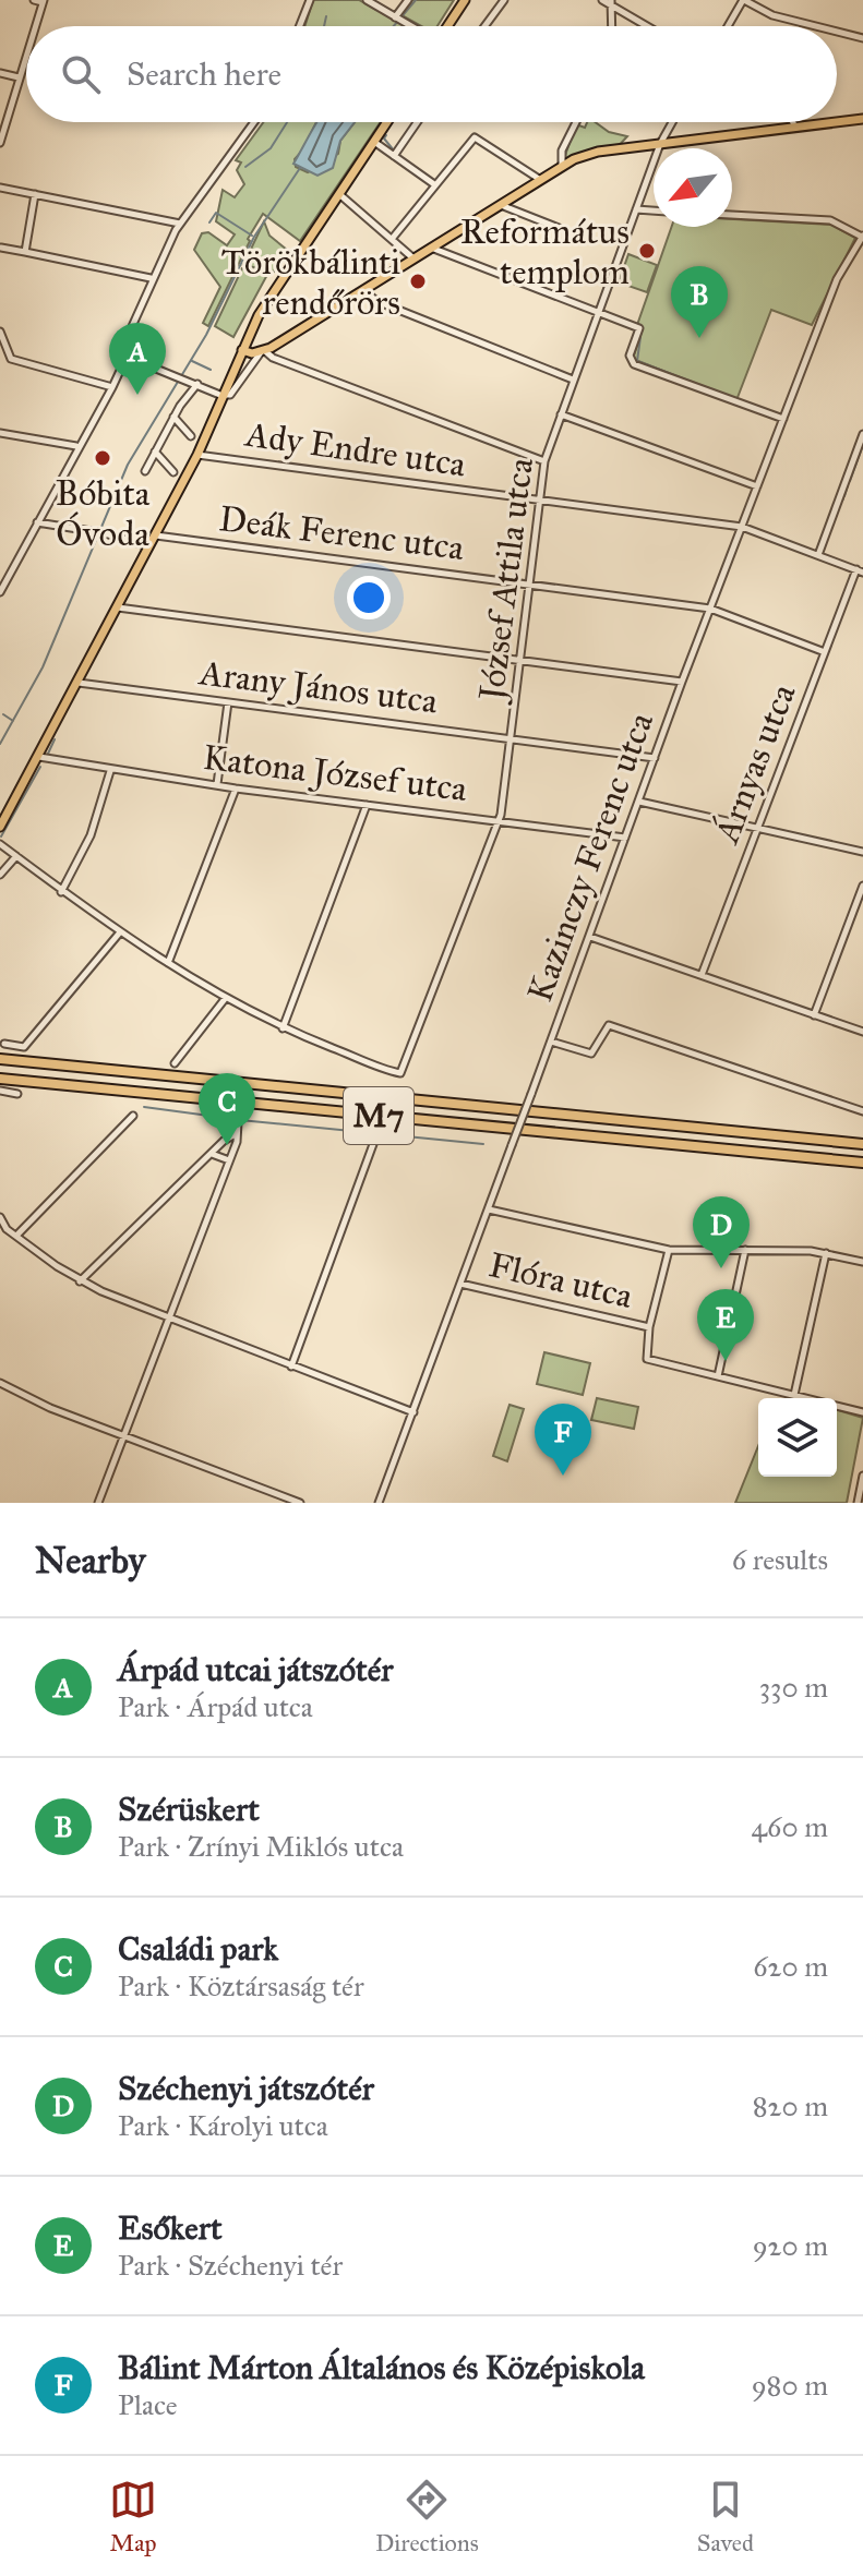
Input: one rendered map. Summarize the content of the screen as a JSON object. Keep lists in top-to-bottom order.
{
  "streets": {
    "highway": ["M7"],
    "street": [
      "Ady Endre utca",
      "Deák Ferenc utca",
      "József Attila utca",
      "Arany János utca",
      "Árnyas utca",
      "Katona József utca",
      "Kazinczy Ferenc utca",
      "Flóra utca"
    ]
  },
  "crossings": [
    ["Ady Endre utca", "József Attila utca"],
    ["Ady Endre utca", "Árnyas utca"],
    ["Ady Endre utca", "Kazinczy Ferenc utca"],
    ["Deák Ferenc utca", "József Attila utca"],
    ["Deák Ferenc utca", "Árnyas utca"],
    ["Deák Ferenc utca", "Kazinczy Ferenc utca"],
    ["József Attila utca", "Arany János utca"],
    ["József Attila utca", "Katona József utca"],
    ["Arany János utca", "Kazinczy Ferenc utca"],
    ["Katona József utca", "Kazinczy Ferenc utca"],
    ["Kazinczy Ferenc utca", "Flóra utca"]
  ],
  "places": ["Református templom", "Törökbálinti rendőrörs", "Bóbita Óvoda"],
  "north": "bottom left",
  "page": {
    "search": "Search here",
    "pins": [
      "B",
      "A",
      "C",
      "D",
      "E",
      "F"
    ],
    "heading": ["Nearby", "6 results"],
    "list": [
      {
        "mark": "A",
        "name": "Árpád utcai játszótér",
        "note": "Park · Árpád utca",
        "value": "330 m"
      },
      {
        "mark": "B",
        "name": "Szérüskert",
        "note": "Park · Zrínyi Miklós utca",
        "value": "460 m"
      },
      {
        "mark": "C",
        "name": "Családi park",
        "note": "Park · Köztársaság tér",
        "value": "620 m"
      },
      {
        "mark": "D",
        "name": "Széchenyi játszótér",
        "note": "Park · Károlyi utca",
        "value": "820 m"
      },
      {
        "mark": "E",
        "name": "Esőkert",
        "note": "Park · Széchenyi tér",
        "value": "920 m"
      },
      {
        "mark": "F",
        "name": "Bálint Márton Általános és Középiskola",
        "note": "Place",
        "value": "980 m"
      }
    ],
    "nav": ["Map", "Directions", "Saved"]
  }
}
